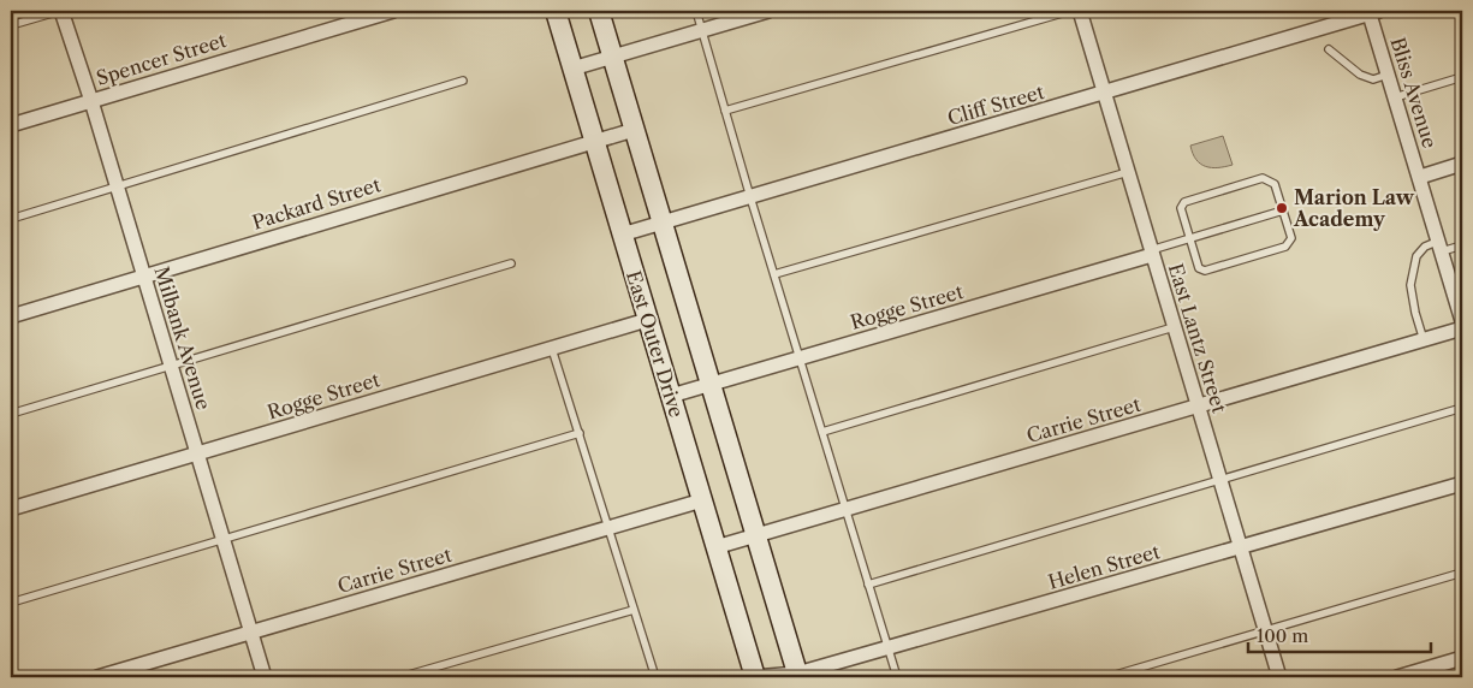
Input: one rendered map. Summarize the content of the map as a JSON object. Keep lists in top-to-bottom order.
{
  "streets": {
    "main road": ["East Outer Drive"],
    "street": [
      "Spencer Street",
      "Bliss Avenue",
      "Cliff Street",
      "Packard Street",
      "Rogge Street",
      "Milbank Avenue",
      "East Lantz Street",
      "Carrie Street",
      "Helen Street"
    ]
  },
  "crossings": [
    ["Spencer Street", "Milbank Avenue"],
    ["Bliss Avenue", "Cliff Street"],
    ["Cliff Street", "East Lantz Street"],
    ["Cliff Street", "East Outer Drive"],
    ["Packard Street", "Milbank Avenue"],
    ["Packard Street", "East Outer Drive"],
    ["Rogge Street", "Milbank Avenue"],
    ["Rogge Street", "East Lantz Street"],
    ["Rogge Street", "East Outer Drive"],
    ["Milbank Avenue", "Carrie Street"],
    ["East Lantz Street", "Carrie Street"],
    ["East Lantz Street", "Helen Street"],
    ["East Outer Drive", "Carrie Street"],
    ["East Outer Drive", "Helen Street"]
  ],
  "places": ["Marion Law Academy"],
  "scale_bar": "100 m"
}
